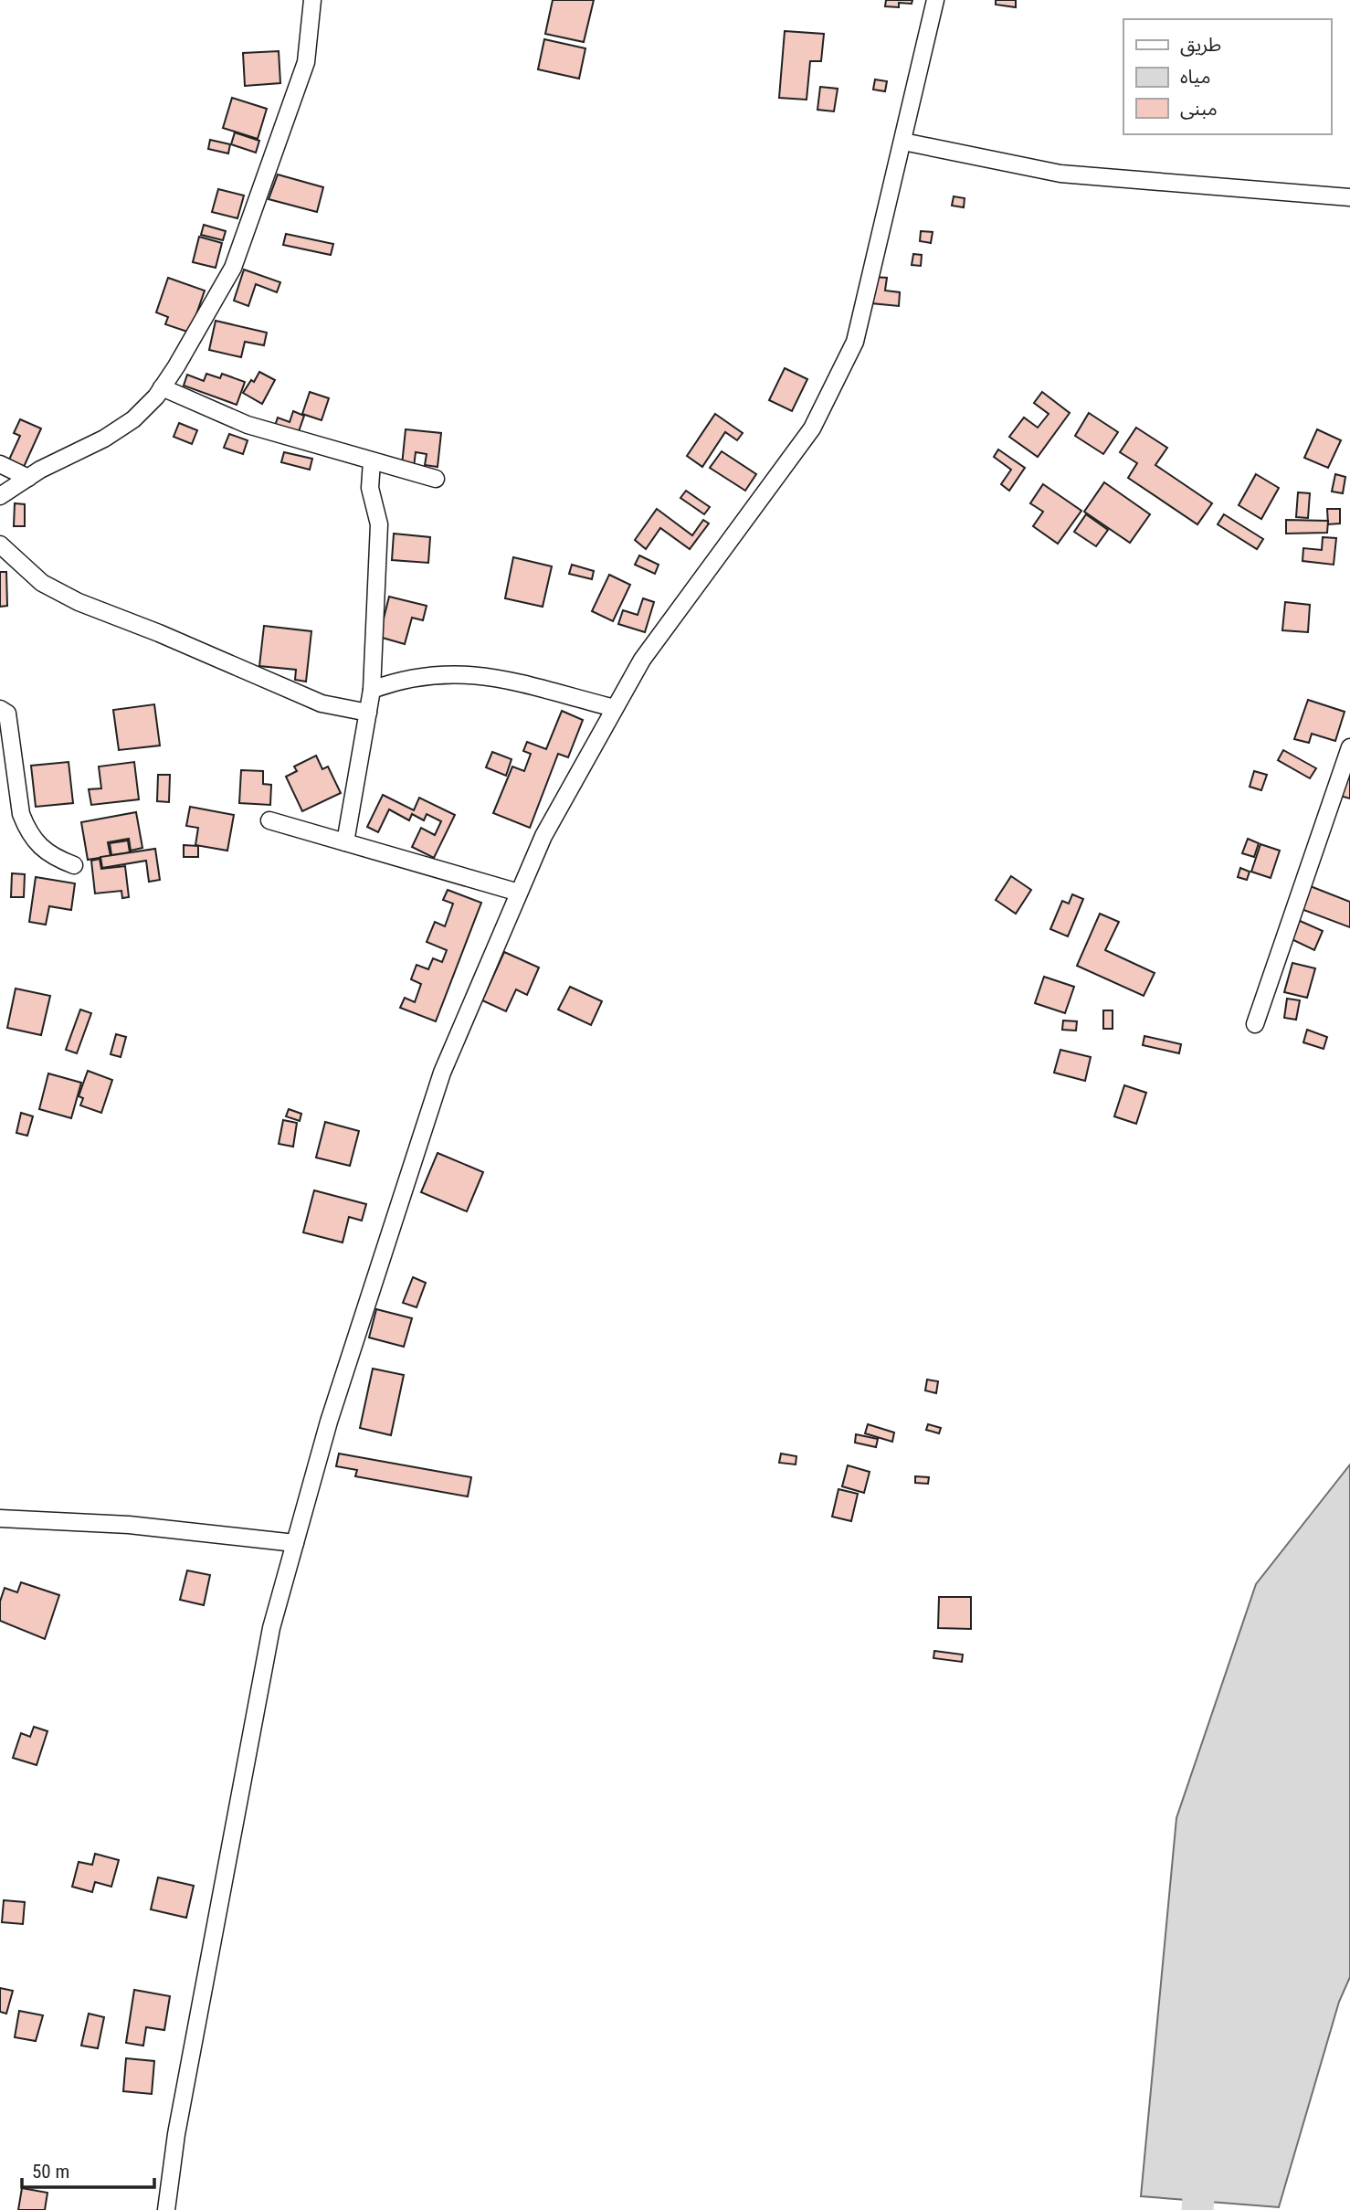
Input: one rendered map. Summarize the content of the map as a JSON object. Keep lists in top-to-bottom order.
{
  "legend": ["طريق", "مياه", "مبنى"],
  "scale_bar": "50 m"
}
